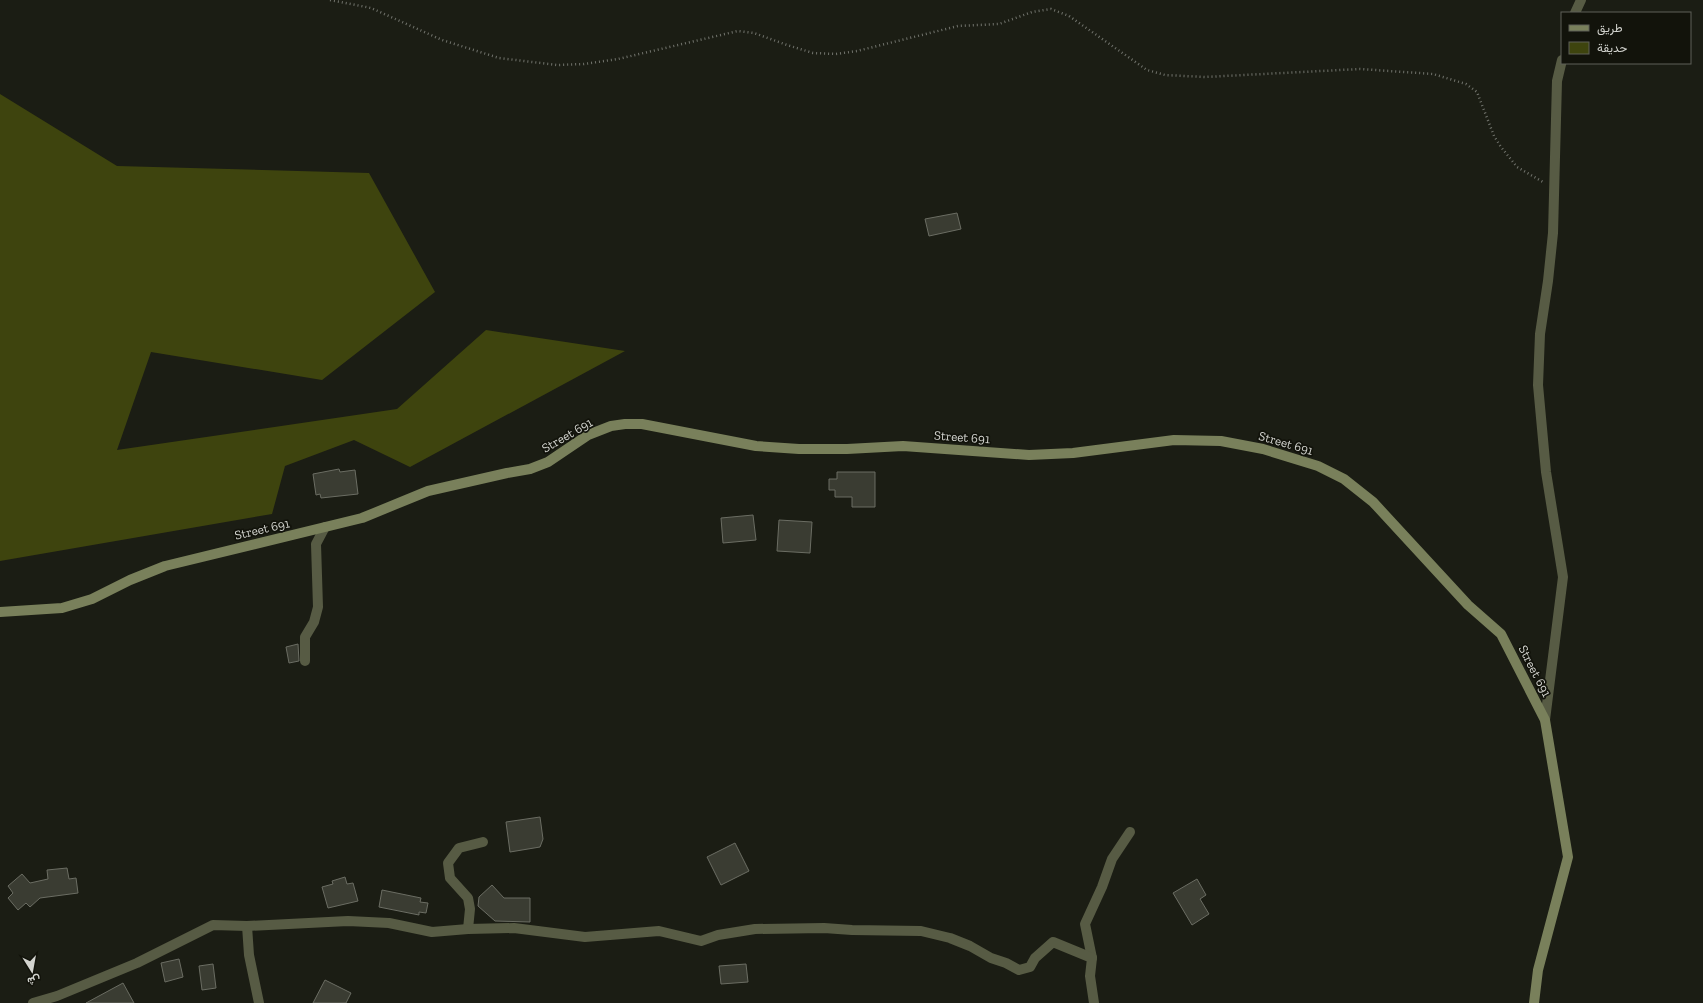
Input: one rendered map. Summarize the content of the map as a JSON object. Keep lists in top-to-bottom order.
{
  "streets": {
    "main road": ["Street 691"]
  },
  "legend": ["طريق", "حديقة"],
  "north": "bottom"
}
